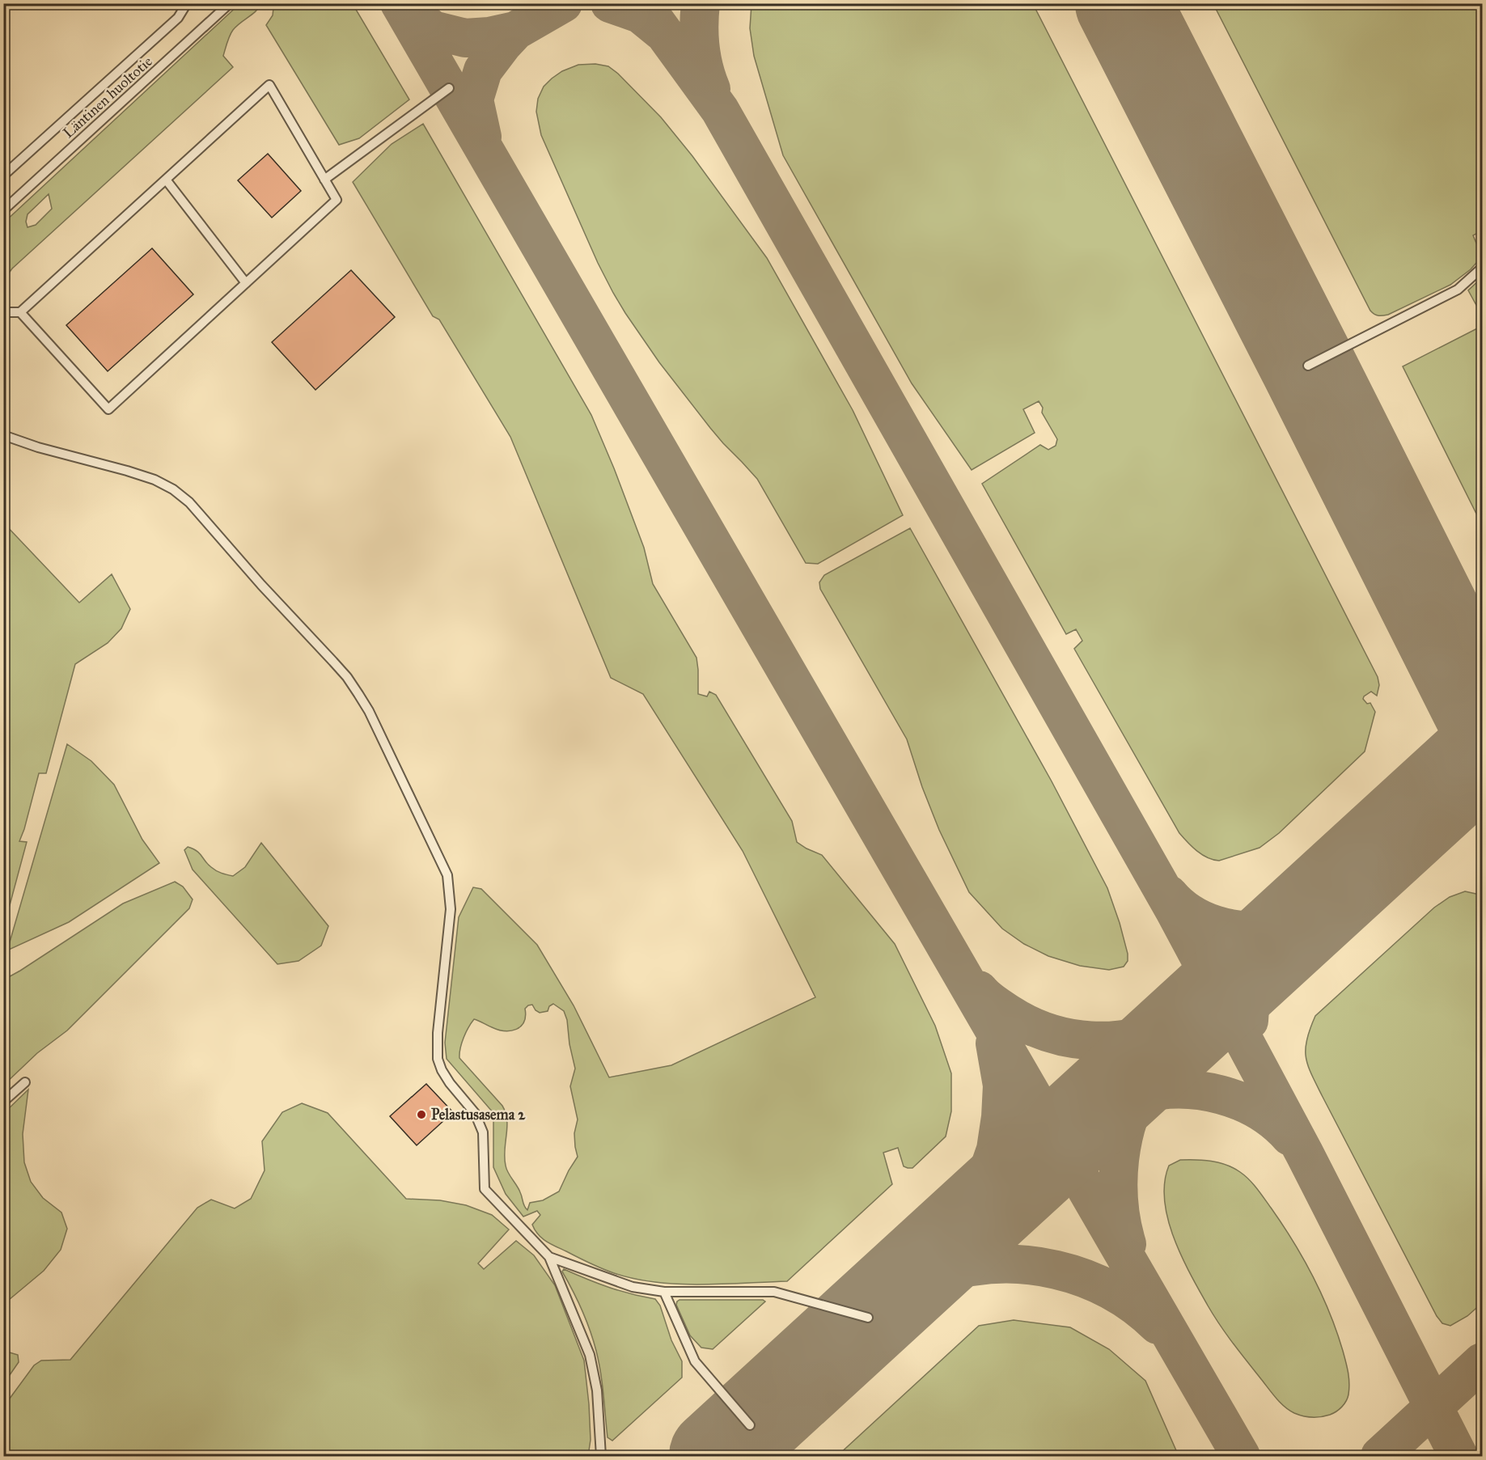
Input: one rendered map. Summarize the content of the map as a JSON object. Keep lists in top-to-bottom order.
{
  "streets": {
    "lane": ["Läntinen huoltotie"]
  },
  "places": ["Pelastusasema 2"]
}
